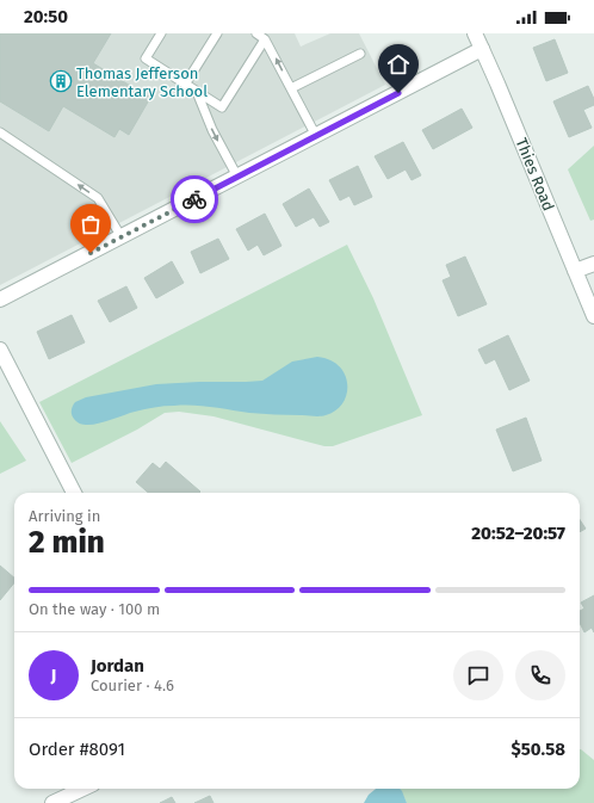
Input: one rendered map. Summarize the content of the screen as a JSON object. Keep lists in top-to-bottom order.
{
  "streets": {
    "street": ["Thies Road"]
  },
  "places": {
    "building": ["Thomas Jefferson Elementary School"]
  },
  "page": {
    "status": "20:50",
    "heading": ["2 min", "Arriving in", "20:52–20:57"],
    "panel": [
      "Jordan",
      "Courier · 4.6",
      "Order #8091",
      "$50.58"
    ],
    "bar": "On the way · 100 m",
    "round": "J"
  }
}
